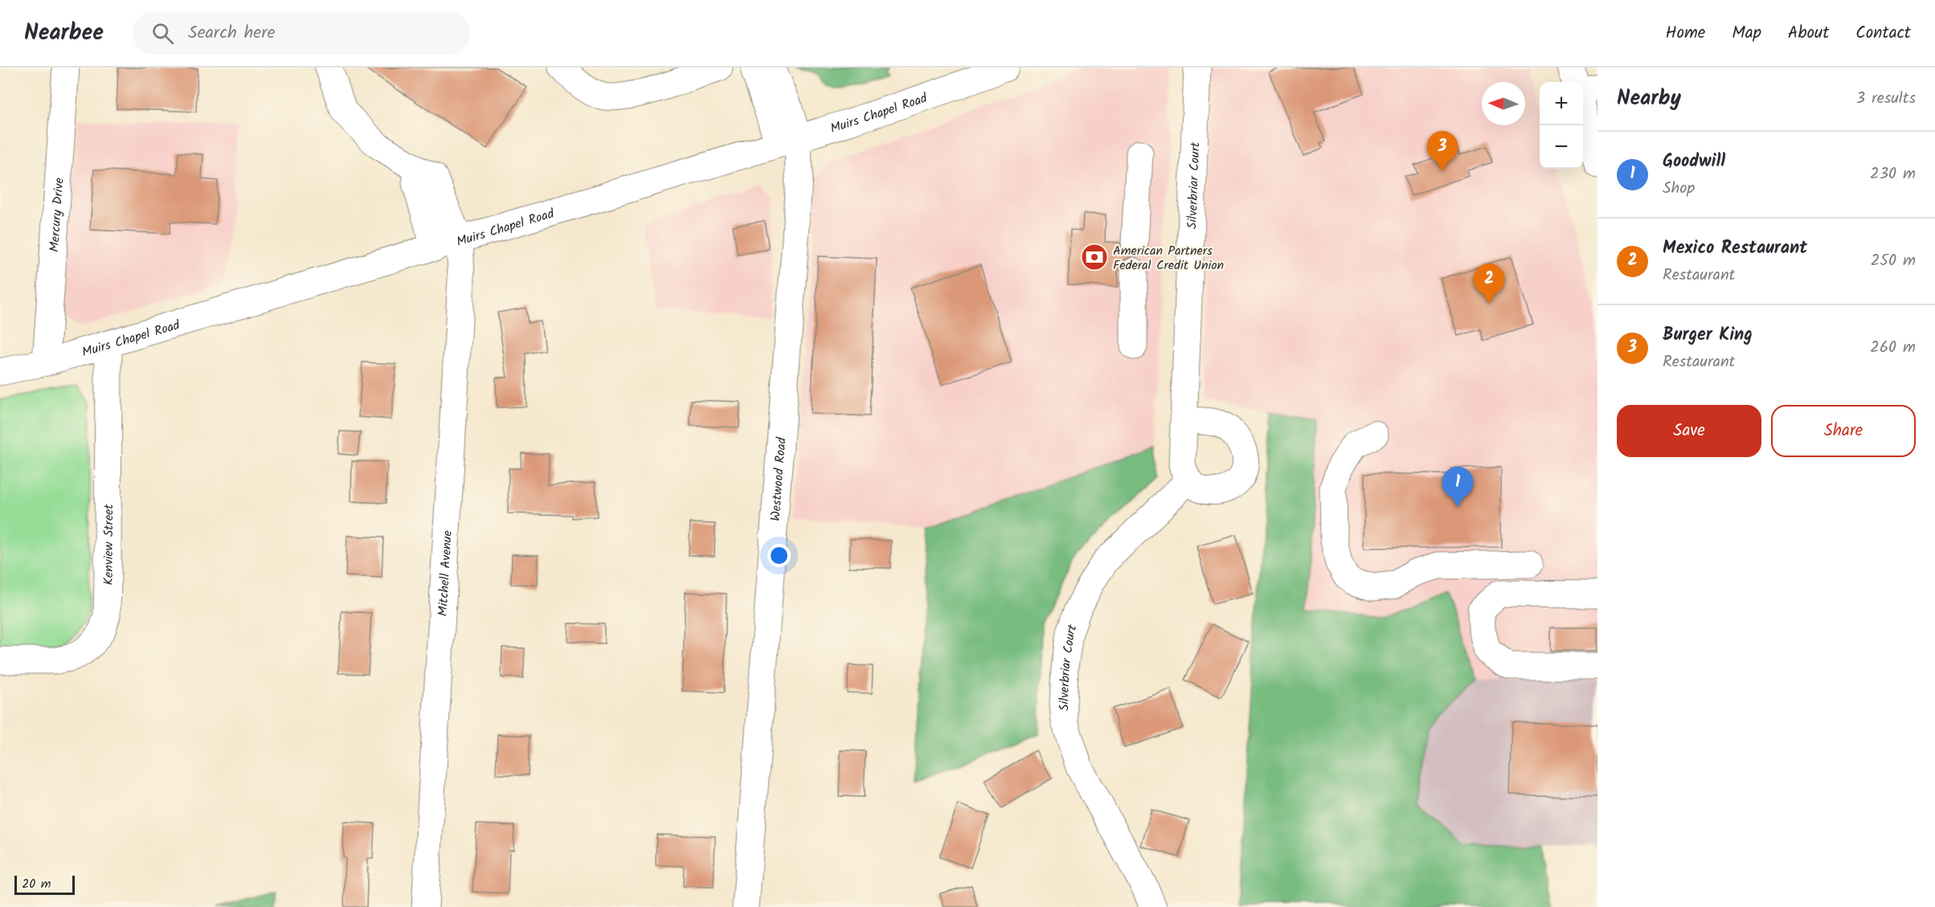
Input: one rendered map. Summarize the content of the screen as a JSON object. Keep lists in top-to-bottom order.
{
  "streets": {
    "street": [
      "Muirs Chapel Road",
      "Silverbriar Court",
      "Mercury Drive",
      "Westwood Road",
      "Kenview Street",
      "Mitchell Avenue"
    ]
  },
  "crossings": [
    ["Muirs Chapel Road", "Mercury Drive"],
    ["Muirs Chapel Road", "Westwood Road"],
    ["Muirs Chapel Road", "Kenview Street"],
    ["Muirs Chapel Road", "Mitchell Avenue"]
  ],
  "places": {
    "bank": ["American Partners Federal Credit Union"]
  },
  "scale_bar": "20 m",
  "north": "left",
  "page": {
    "header": "Nearbee",
    "search": "Search here",
    "nav": [
      "Home",
      "Map",
      "About",
      "Contact"
    ],
    "heading": ["Nearby", "3 results"],
    "map_buttons": ["+", "−"],
    "list": [
      {
        "mark": "1",
        "name": "Goodwill",
        "note": "Shop",
        "value": "230 m"
      },
      {
        "mark": "2",
        "name": "Mexico Restaurant",
        "note": "Restaurant",
        "value": "250 m"
      },
      {
        "mark": "3",
        "name": "Burger King",
        "note": "Restaurant",
        "value": "260 m"
      }
    ],
    "pins": ["3", "2", "1"],
    "buttons": ["Save", "Share"],
    "scale": "20 m"
  }
}
